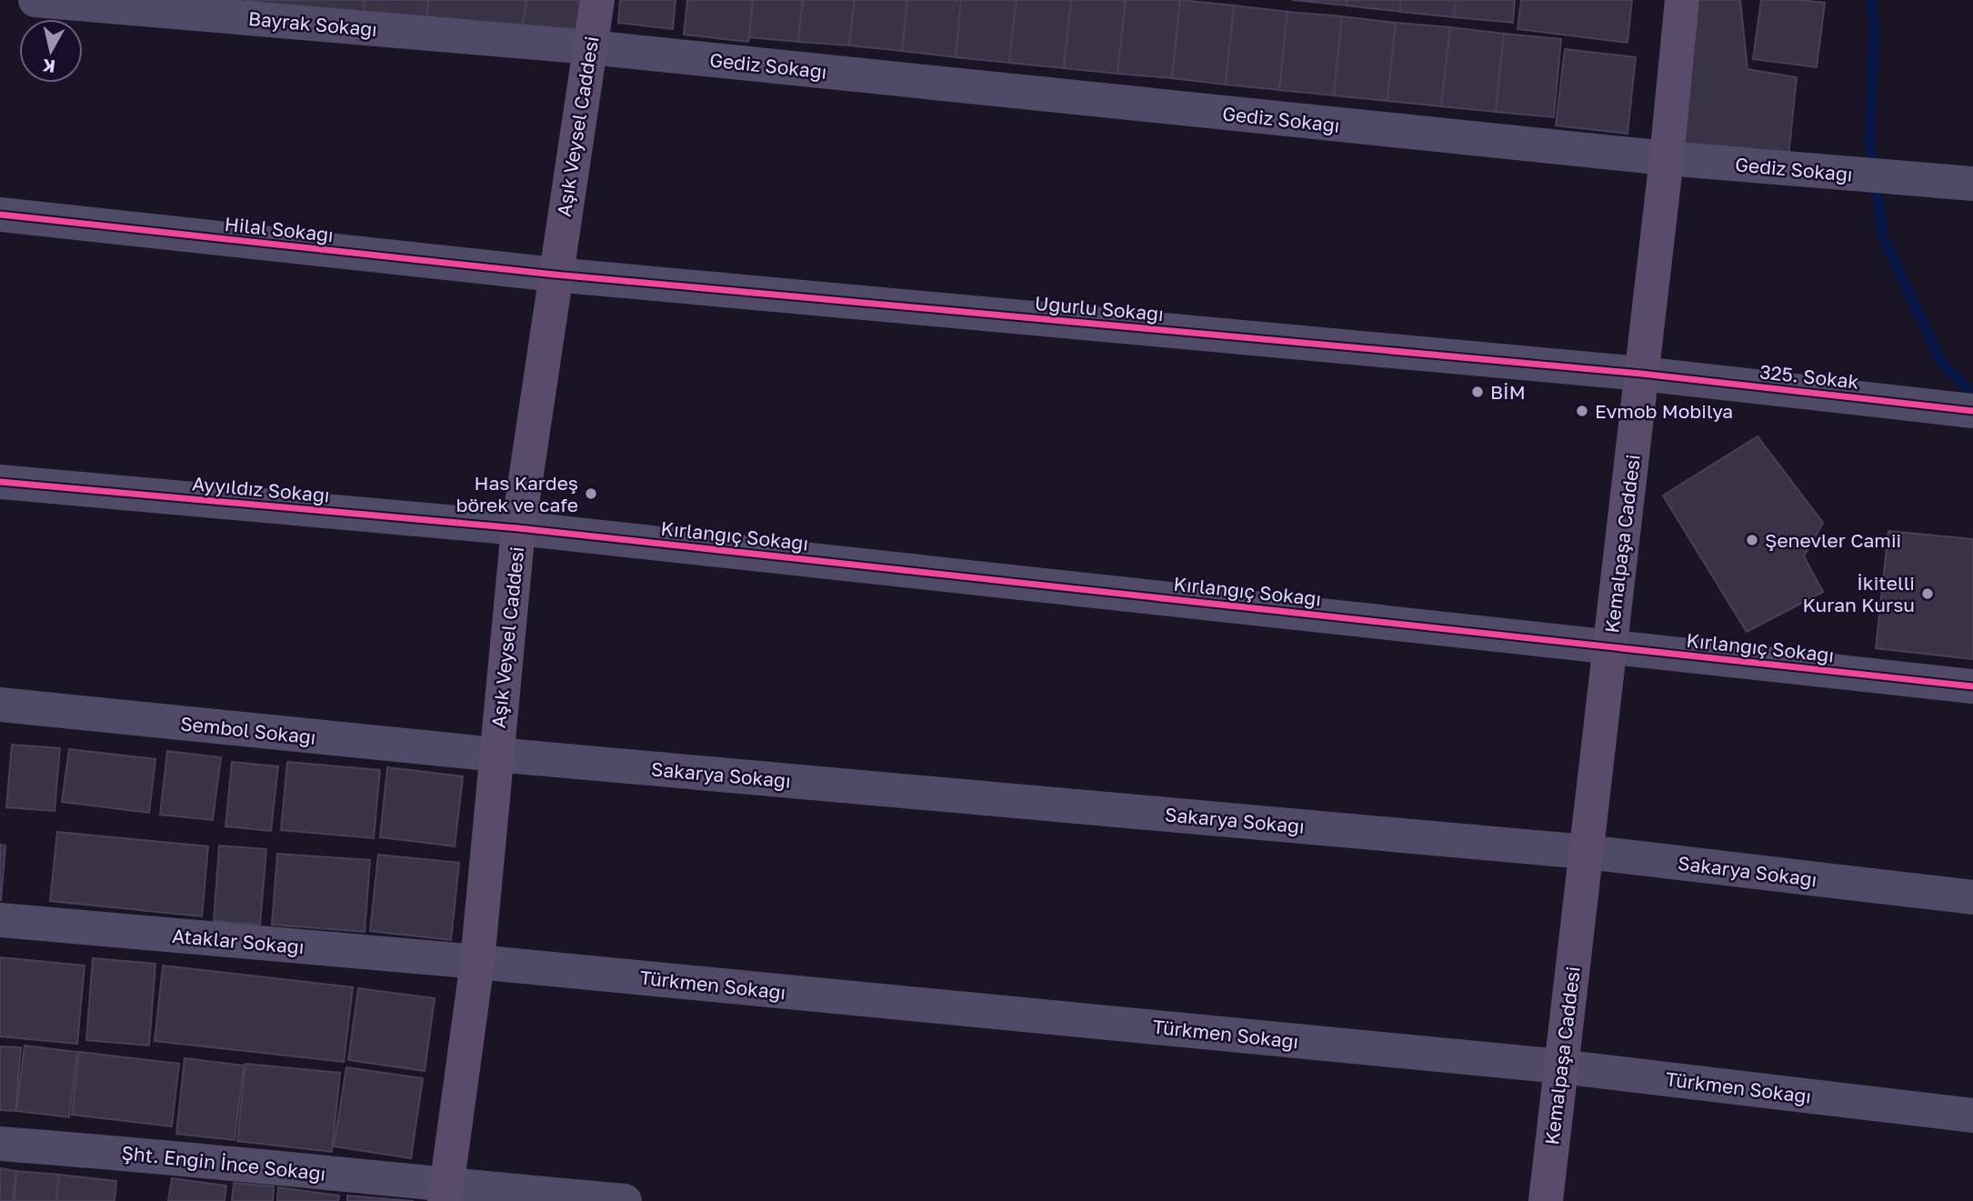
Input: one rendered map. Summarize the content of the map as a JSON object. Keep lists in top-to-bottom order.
{
  "streets": {
    "main road": ["Aşık Veysel Caddesi", "Kemalpaşa Caddesi"],
    "street": [
      "Bayrak Sokağı",
      "Gediz Sokağı",
      "Hilal Sokağı",
      "Uğurlu Sokağı",
      "325. Sokak",
      "Ayyıldız Sokağı",
      "Kırlangıç Sokağı",
      "Sembol Sokağı",
      "Sakarya Sokağı",
      "Ataklar Sokağı",
      "Türkmen Sokağı",
      "Şht. Engin İnce Sokağı"
    ]
  },
  "crossings": [
    ["Bayrak Sokağı", "Gediz Sokağı"],
    ["Bayrak Sokağı", "Aşık Veysel Caddesi"],
    ["Gediz Sokağı", "Aşık Veysel Caddesi"],
    ["Gediz Sokağı", "Kemalpaşa Caddesi"],
    ["Aşık Veysel Caddesi", "Hilal Sokağı"],
    ["Aşık Veysel Caddesi", "Uğurlu Sokağı"],
    ["Aşık Veysel Caddesi", "Ayyıldız Sokağı"],
    ["Aşık Veysel Caddesi", "Kırlangıç Sokağı"],
    ["Aşık Veysel Caddesi", "Sembol Sokağı"],
    ["Aşık Veysel Caddesi", "Sakarya Sokağı"],
    ["Aşık Veysel Caddesi", "Ataklar Sokağı"],
    ["Aşık Veysel Caddesi", "Türkmen Sokağı"],
    ["Aşık Veysel Caddesi", "Şht. Engin İnce Sokağı"],
    ["Hilal Sokağı", "Uğurlu Sokağı"],
    ["Uğurlu Sokağı", "325. Sokak"],
    ["Uğurlu Sokağı", "Kemalpaşa Caddesi"],
    ["325. Sokak", "Kemalpaşa Caddesi"],
    ["Ayyıldız Sokağı", "Kırlangıç Sokağı"],
    ["Kırlangıç Sokağı", "Kemalpaşa Caddesi"],
    ["Kemalpaşa Caddesi", "Sakarya Sokağı"],
    ["Kemalpaşa Caddesi", "Türkmen Sokağı"],
    ["Sembol Sokağı", "Sakarya Sokağı"],
    ["Ataklar Sokağı", "Türkmen Sokağı"]
  ],
  "places": [
    "BİM",
    "Evmob Mobilya",
    "Has Kardeş börek ve cafe",
    "Şenevler Camii",
    "İkitelli Kuran Kursu"
  ],
  "north": "bottom"
}
